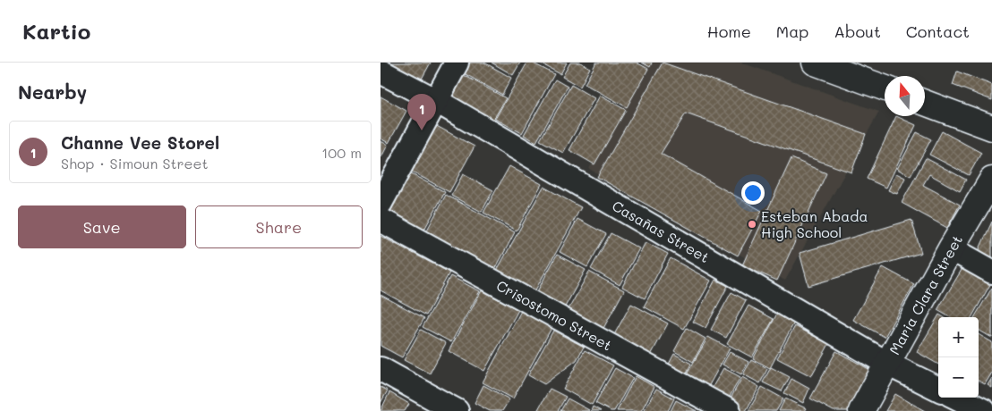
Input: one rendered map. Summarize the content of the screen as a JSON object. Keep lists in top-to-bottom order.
{
  "streets": {
    "street": ["Casañas Street", "Maria Clara Street", "Crisostomo Street"]
  },
  "crossings": [
    ["Casañas Street", "Maria Clara Street"]
  ],
  "places": ["Esteban Abada High School"],
  "north": "top",
  "page": {
    "header": "Kartio",
    "nav": [
      "Home",
      "Map",
      "About",
      "Contact"
    ],
    "heading": "Nearby",
    "pins": "1",
    "list": [
      {
        "mark": "1",
        "name": "Channe Vee Storel",
        "note": "Shop · Simoun Street",
        "value": "100 m"
      }
    ],
    "buttons": ["Save", "Share"],
    "map_buttons": ["+", "−"]
  }
}
